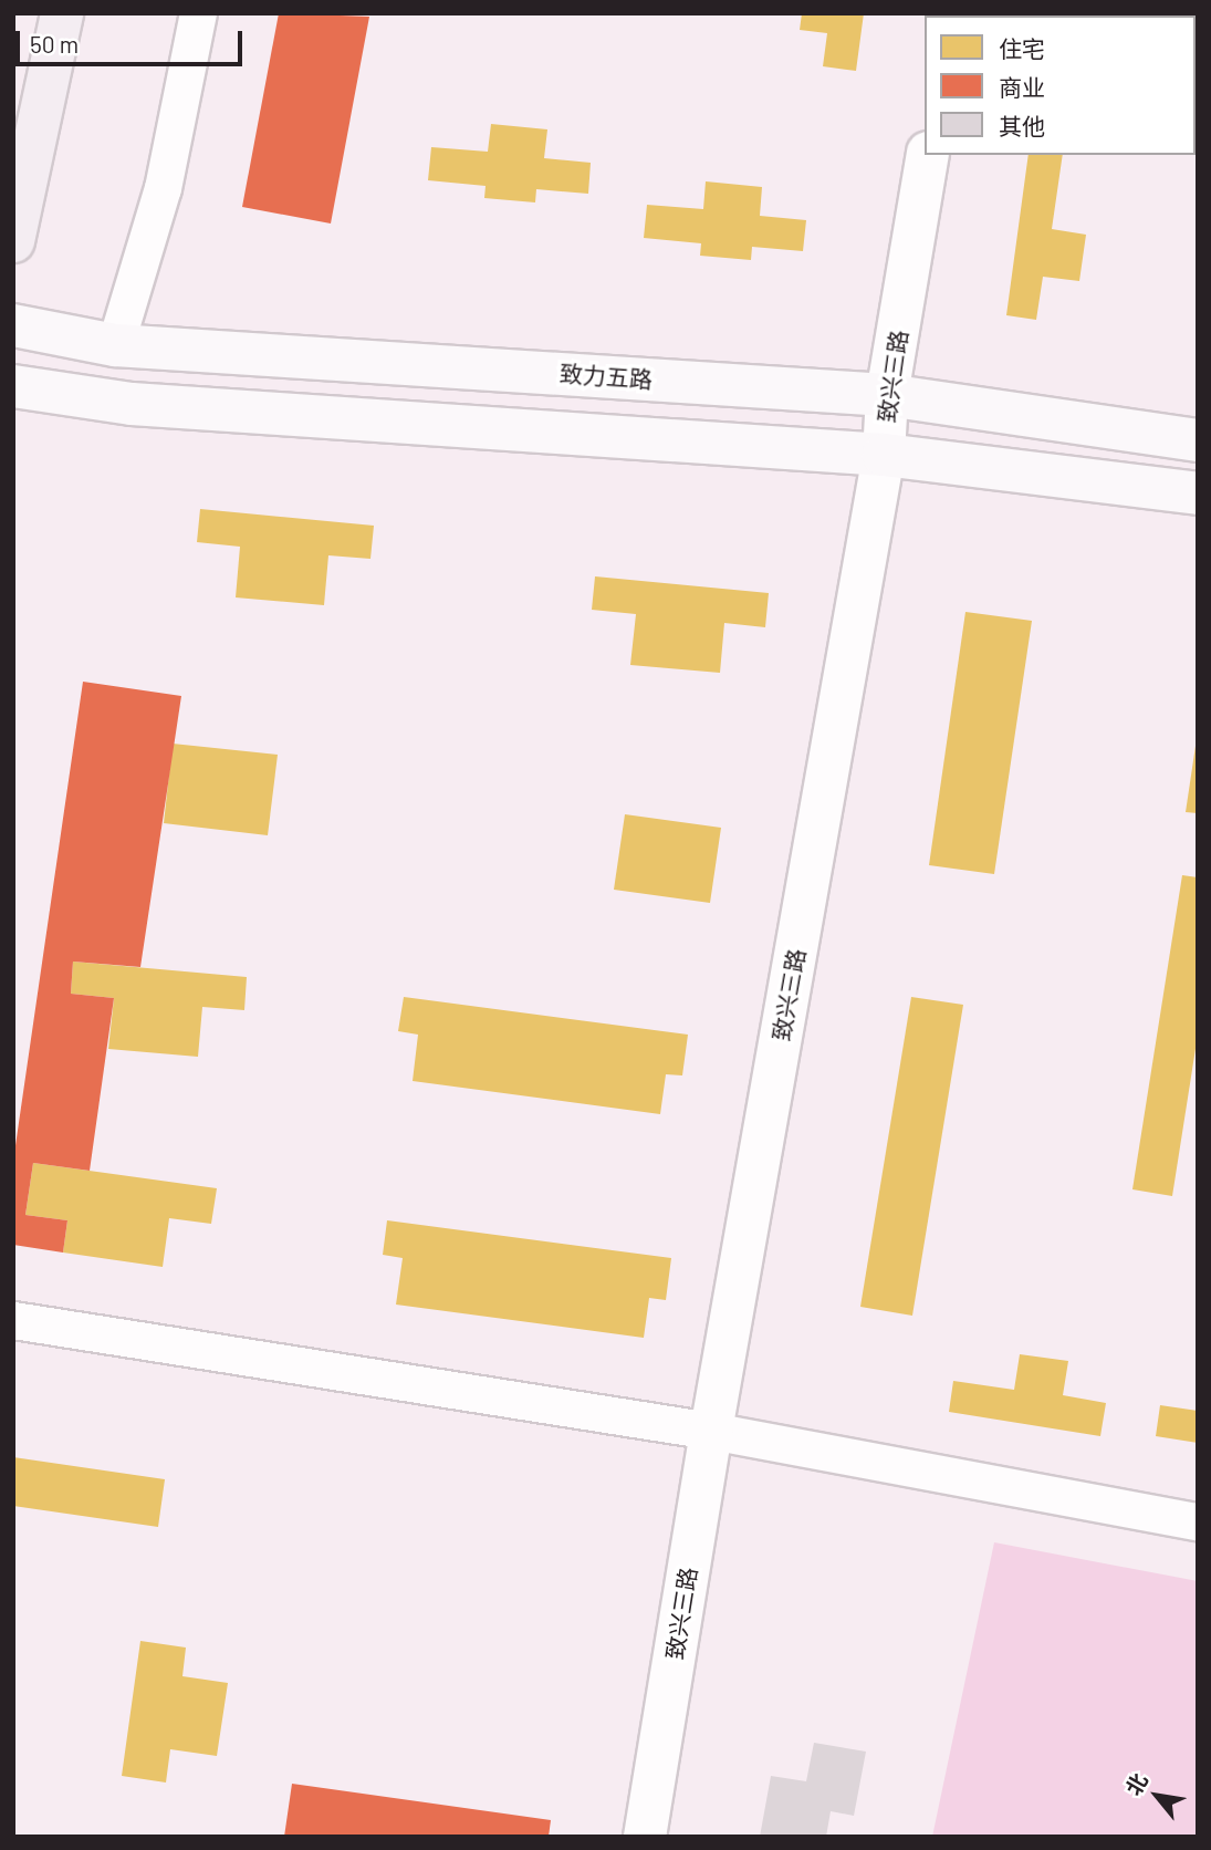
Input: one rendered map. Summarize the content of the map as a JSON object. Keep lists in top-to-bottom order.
{
  "streets": {
    "main road": ["致力五路"],
    "street": ["致兴三路"]
  },
  "crossings": [
    ["致力五路", "致兴三路"]
  ],
  "legend": ["住宅", "商业", "其他"],
  "scale_bar": "50 m",
  "north": "top left"
}
